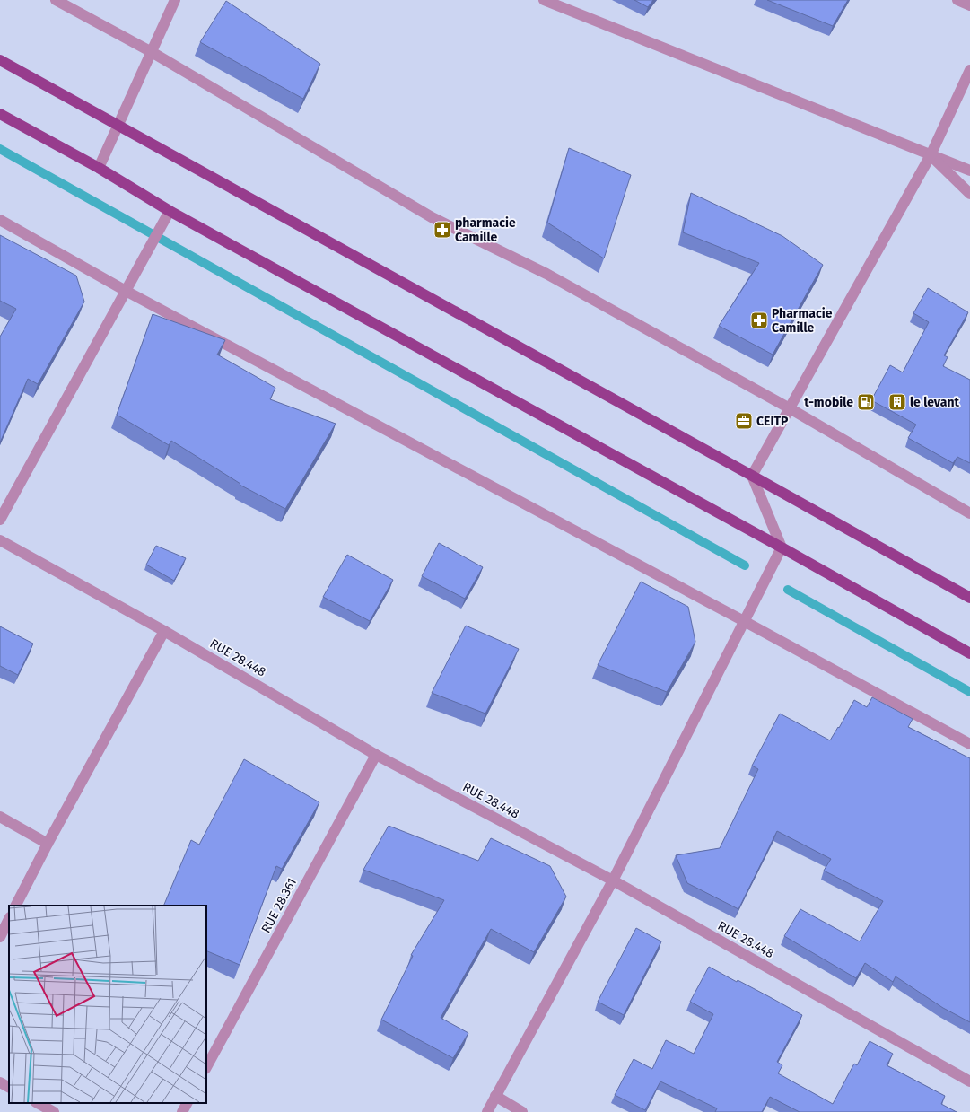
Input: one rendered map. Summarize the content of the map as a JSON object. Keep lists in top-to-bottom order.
{
  "streets": {
    "street": ["RUE 28.448", "RUE 28.361"]
  },
  "crossings": [
    ["RUE 28.448", "RUE 28.361"]
  ],
  "places": {
    "pharmacy": ["pharmacie Camille", "Pharmacie Camille"],
    "fuel station": ["t-mobile"],
    "building": ["le levant"],
    "office": ["CEITP"]
  }
}
